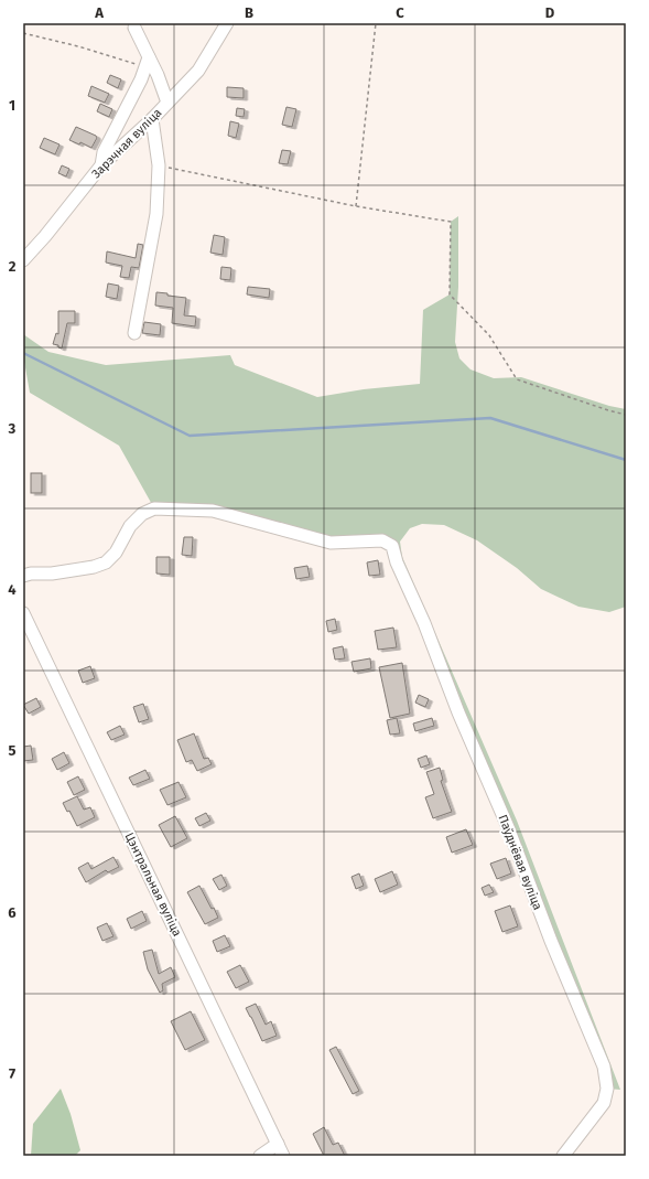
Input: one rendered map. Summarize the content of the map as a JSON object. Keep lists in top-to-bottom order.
{
  "streets": {
    "street": ["Зарэчная вуліца", "Паўднёвая вуліца", "Цэнтральная вуліца"]
  },
  "grid": {
    "columns": [
      "A",
      "B",
      "C",
      "D"
    ],
    "rows": [
      "1",
      "2",
      "3",
      "4",
      "5",
      "6",
      "7"
    ]
  }
}
